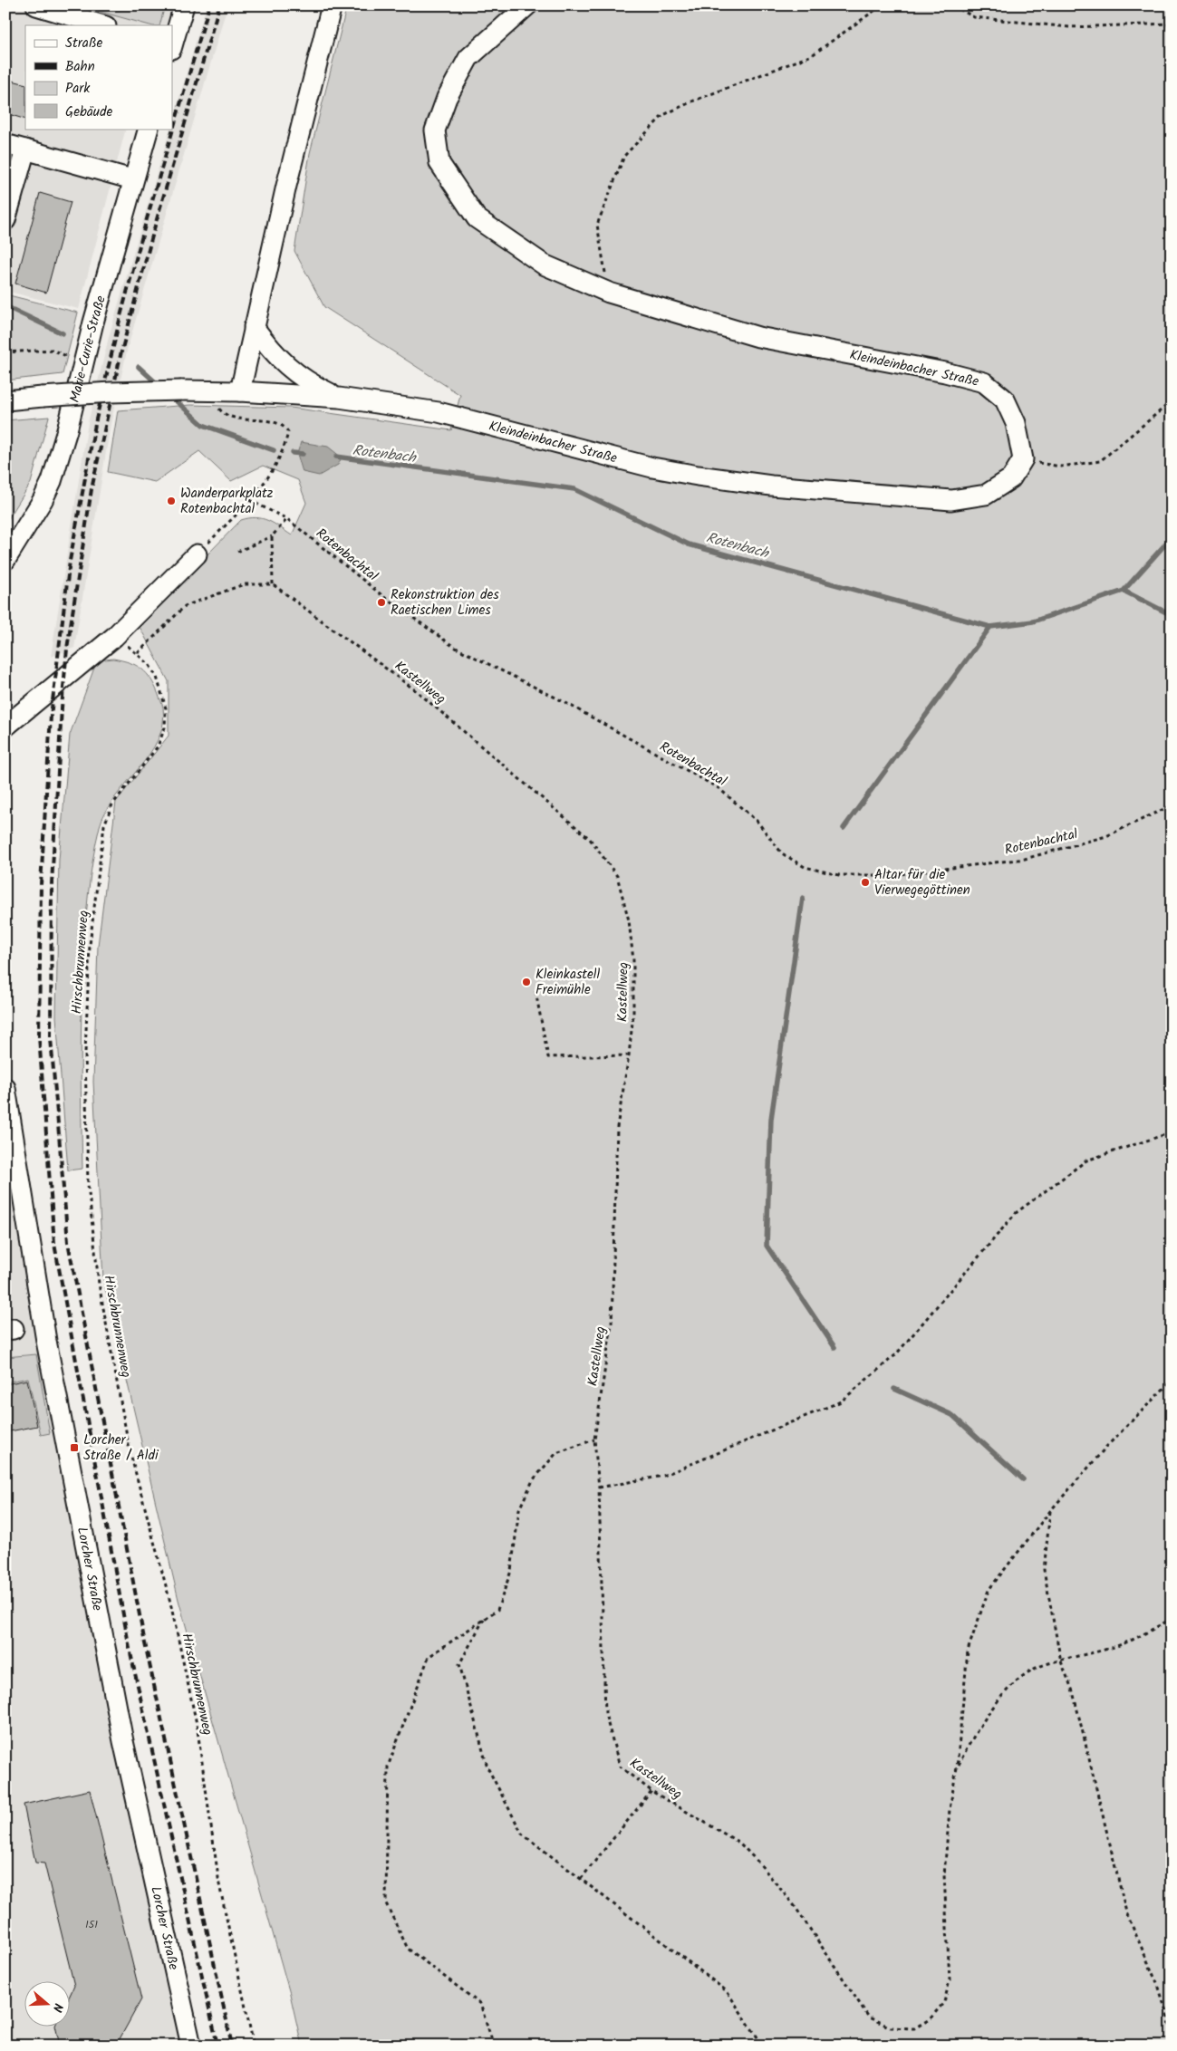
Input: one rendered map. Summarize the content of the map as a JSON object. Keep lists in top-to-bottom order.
{
  "streets": {
    "street": ["Marie-Curie-Straße", "Kleindeinbacher Straße", "Lorcher Straße"],
    "path": ["Rotenbachtal", "Kastellweg", "Hirschbrunnenweg"]
  },
  "water": ["Rotenbach"],
  "places": {
    "other": [
      "Wanderparkplatz Rotenbachtal",
      "Rekonstruktion des Raetischen Limes",
      "Altar für die Vierwegegöttinen",
      "Kleinkastell Freimühle"
    ],
    "transit": ["Lorcher Straße / Aldi"]
  },
  "house_numbers": ["151"],
  "legend": [
    "Straße",
    "Bahn",
    "Park",
    "Gebäude"
  ],
  "north": "right"
}
